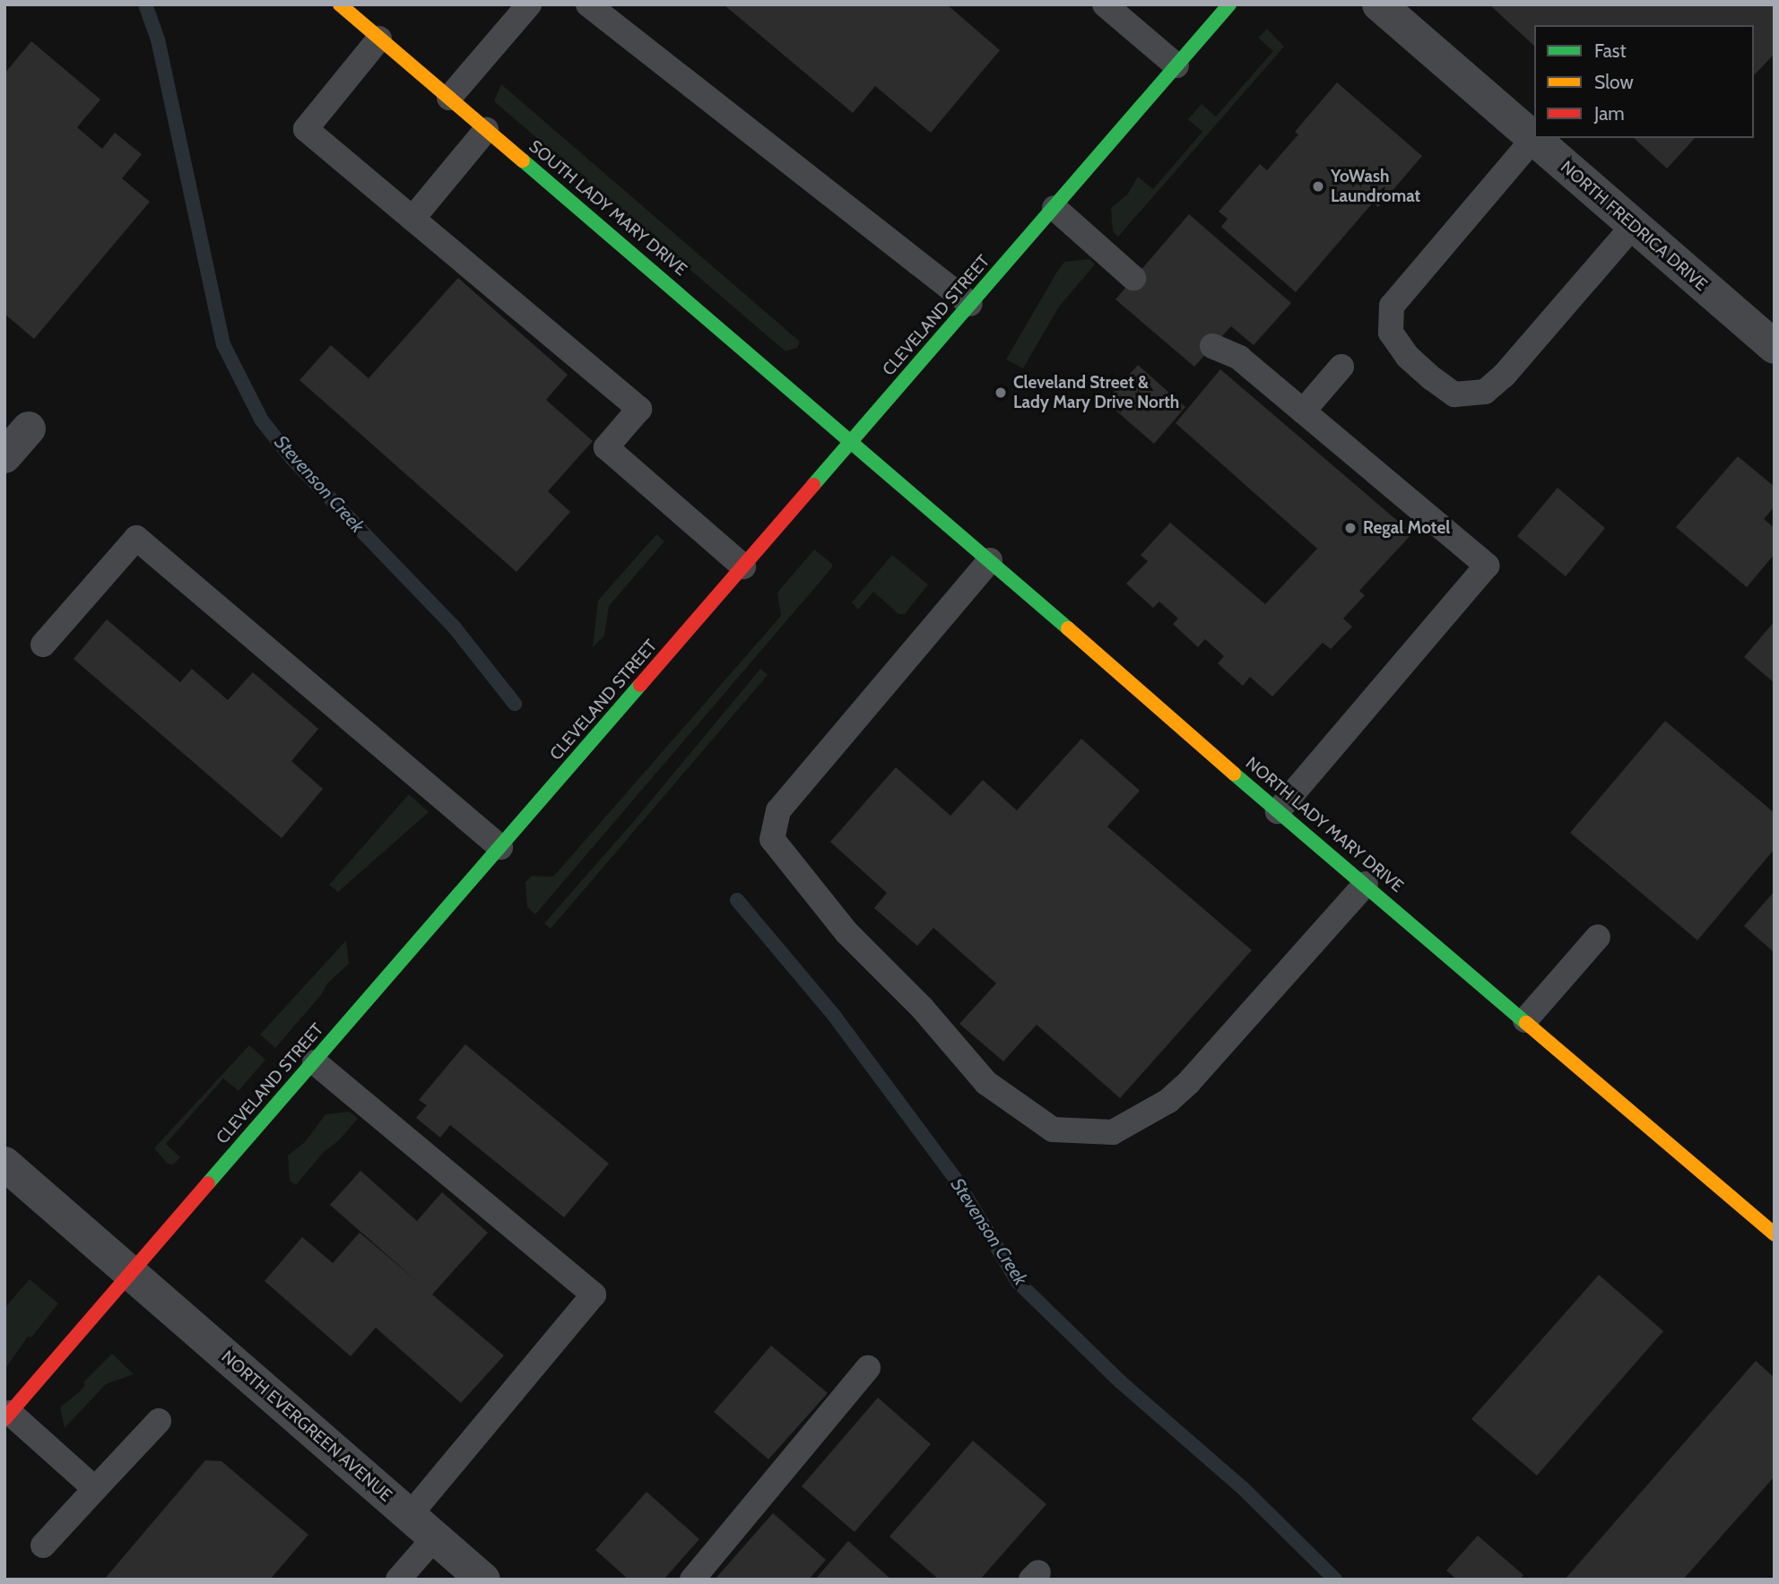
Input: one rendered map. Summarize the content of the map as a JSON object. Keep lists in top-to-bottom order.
{
  "streets": {
    "street": [
      "SOUTH LADY MARY DRIVE",
      "NORTH FREDRICA DRIVE",
      "CLEVELAND STREET",
      "NORTH LADY MARY DRIVE",
      "NORTH EVERGREEN AVENUE"
    ]
  },
  "crossings": [
    ["SOUTH LADY MARY DRIVE", "CLEVELAND STREET"],
    ["SOUTH LADY MARY DRIVE", "NORTH LADY MARY DRIVE"],
    ["CLEVELAND STREET", "NORTH LADY MARY DRIVE"],
    ["CLEVELAND STREET", "NORTH EVERGREEN AVENUE"]
  ],
  "water": ["Stevenson Creek"],
  "places": ["YoWash Laundromat", "Cleveland Street & Lady Mary Drive North", "Regal Motel"],
  "legend": ["Fast", "Slow", "Jam"]
}
